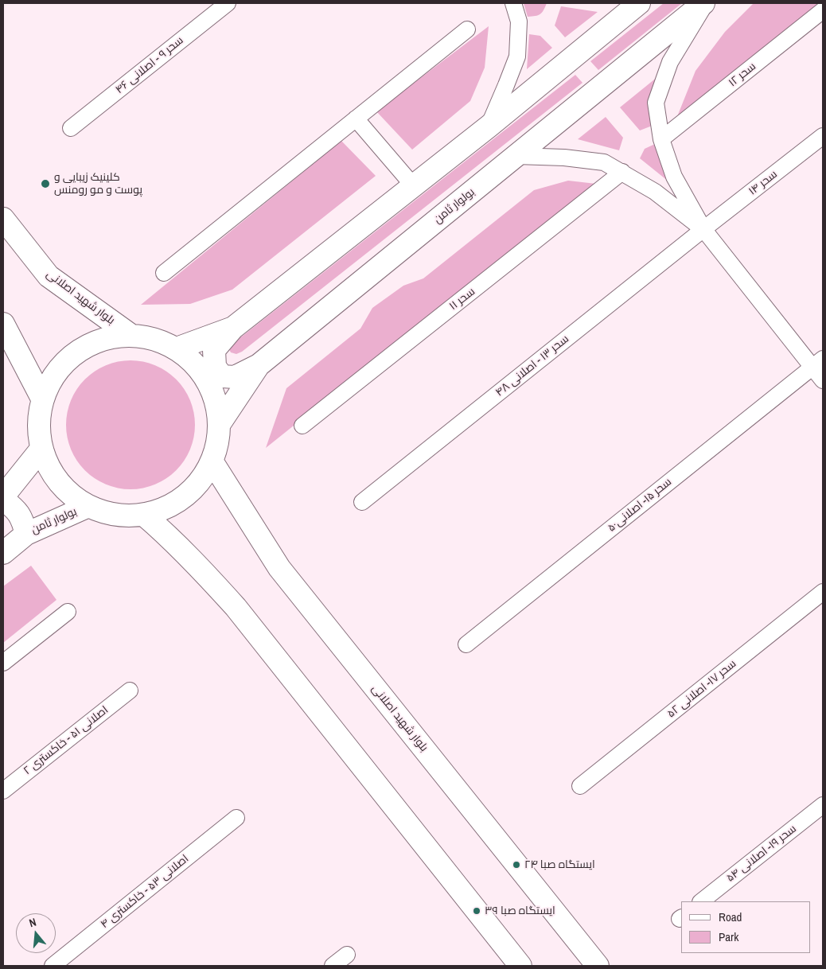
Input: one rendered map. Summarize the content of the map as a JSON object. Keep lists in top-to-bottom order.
{
  "streets": {
    "main road": ["بولوار ثامن", "بلوار شهید اصلانی"],
    "street": [
      "سحر ۹ - اصلانی ۴۶",
      "سحر ۱۲",
      "سحر ۱۴",
      "سحر ۱۱",
      "سحر ۱۳ - اصلانی ۴۸",
      "سحر ۱۵- اصلانی۵۰",
      "سحر ۱۷- اصلانی ۵۲",
      "اصلانی ۵۱ - خاکستری ۲",
      "سحر ۱۹- اصلانی ۵۴",
      "اصلانی ۵۳ - خاکستری ۴"
    ]
  },
  "crossings": [
    ["سحر ۱۴", "سحر ۱۳ - اصلانی ۴۸"]
  ],
  "places": ["کلینیک زیبایی و پوست و مو رومنس", "ایستگاه صبا ۲۴", "ایستگاه صبا ۳۹"],
  "legend": ["Road", "Park"],
  "north": "top"
}
